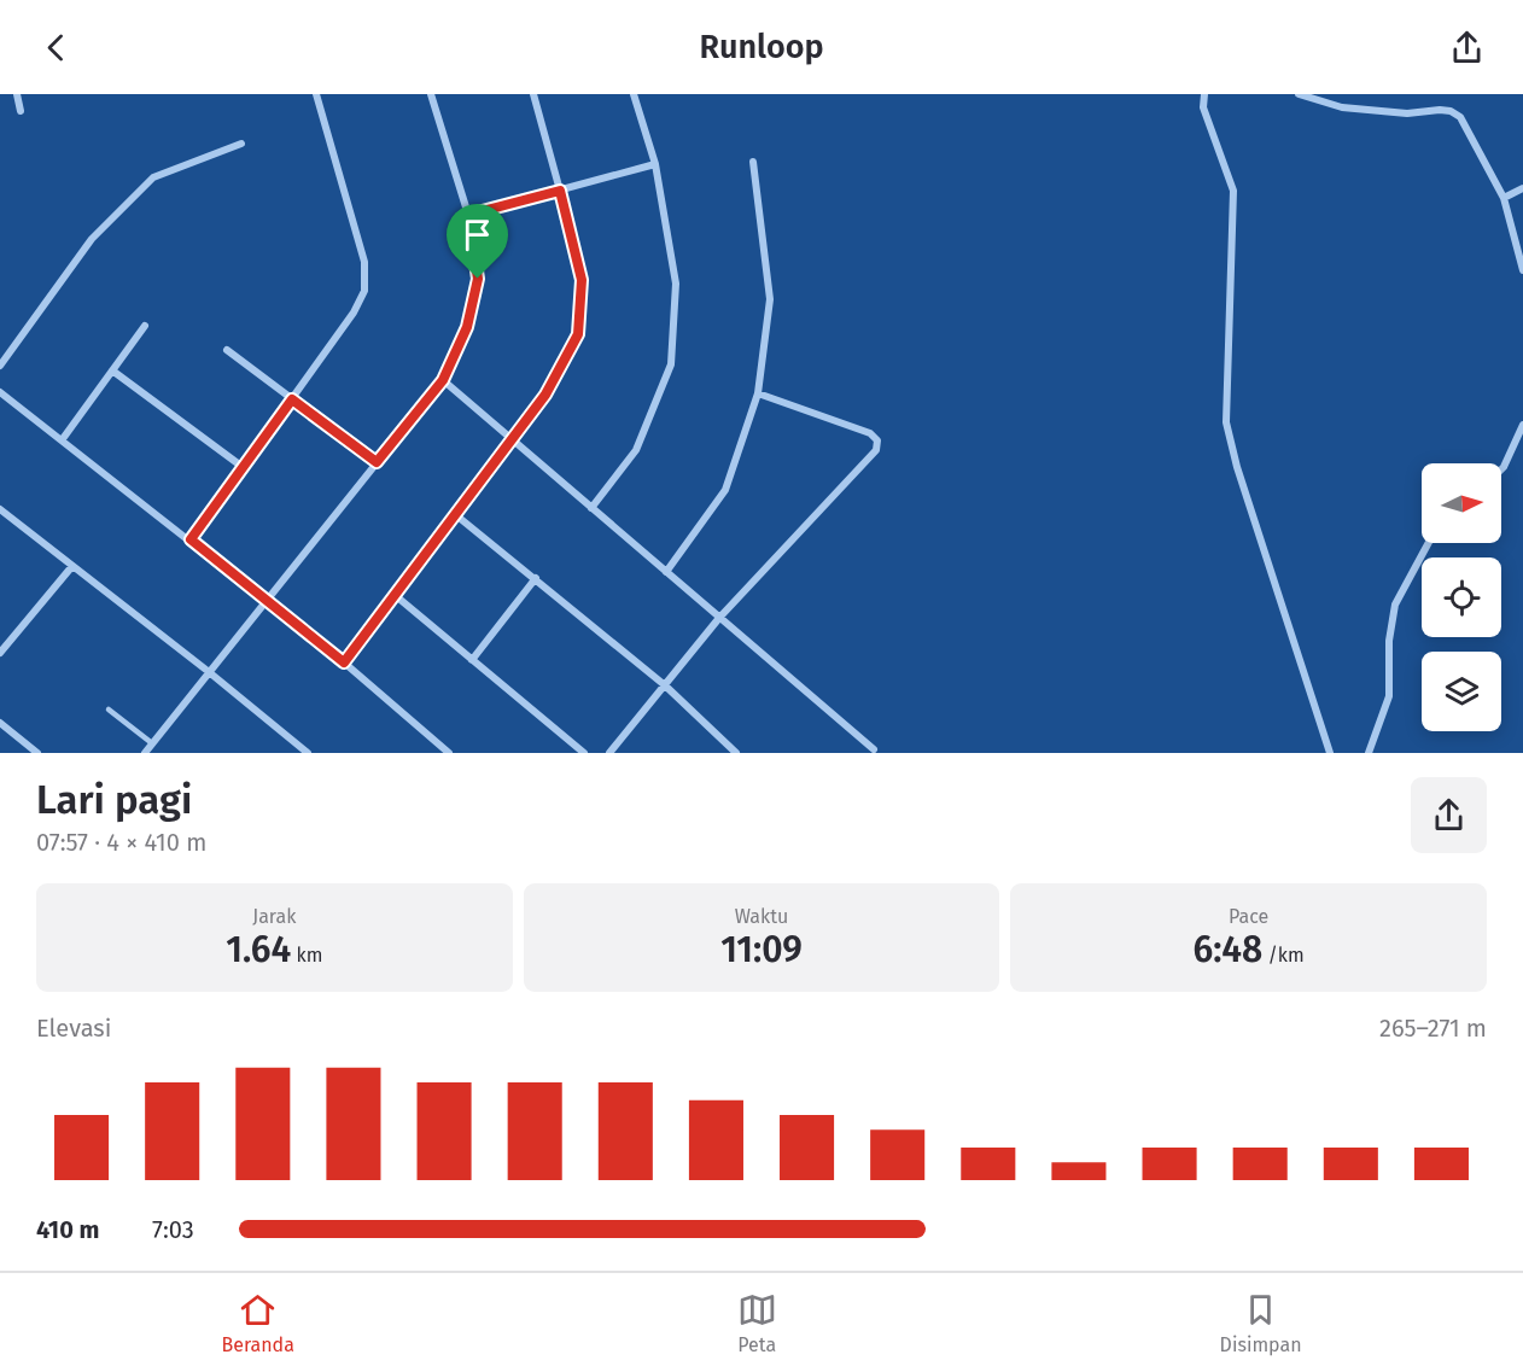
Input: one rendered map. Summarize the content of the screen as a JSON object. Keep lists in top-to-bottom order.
{
  "north": "right",
  "page": {
    "header": "Runloop",
    "heading": ["Lari pagi", "07:57 · 4 × 410 m"],
    "stats": [
      ["Jarak", "1.64 km"],
      ["Waktu", "11:09"],
      ["Pace", "6:48 /km"]
    ],
    "chart": ["Elevasi", "265–271 m"],
    "list": [
      {
        "name": "410 m",
        "note": "7:03"
      }
    ],
    "tabs": ["Beranda", "Peta", "Disimpan"]
  }
}
